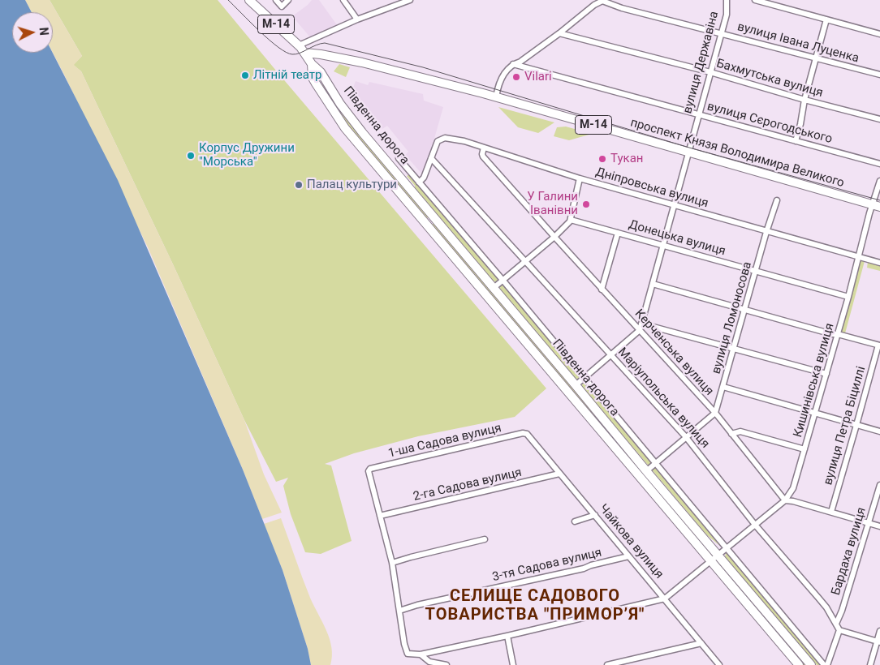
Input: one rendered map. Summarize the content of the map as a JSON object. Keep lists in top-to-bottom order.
{
  "streets": {
    "main road": ["М-14", "Південна дорога", "проспект Князя Володимира Великого"],
    "street": [
      "вулиця Івана Луценка",
      "вулиця Державіна",
      "Бахмутська вулиця",
      "вулиця Сєрогодського",
      "Дніпровська вулиця",
      "Донецька вулиця",
      "вулиця Ломоносова",
      "Керченська вулиця",
      "Кишинівська вулиця",
      "Маріупольська вулиця",
      "вулиця Петра Біциллі",
      "1-ша Садова вулиця",
      "2-га Садова вулиця",
      "Чайкова вулиця",
      "Бардаха вулиця",
      "3-тя Садова вулиця"
    ]
  },
  "crossings": [
    ["М-14", "Південна дорога"],
    ["М-14", "проспект Князя Володимира Великого"],
    ["вулиця Івана Луценка", "вулиця Державіна"],
    ["вулиця Івана Луценка", "Бахмутська вулиця"],
    ["вулиця Державіна", "Бахмутська вулиця"],
    ["вулиця Державіна", "вулиця Сєрогодського"],
    ["вулиця Державіна", "проспект Князя Володимира Великого"],
    ["вулиця Державіна", "Дніпровська вулиця"],
    ["вулиця Державіна", "Донецька вулиця"],
    ["вулиця Державіна", "Керченська вулиця"],
    ["Південна дорога", "Кишинівська вулиця"],
    ["проспект Князя Володимира Великого", "Кишинівська вулиця"],
    ["Дніпровська вулиця", "вулиця Ломоносова"],
    ["Дніпровська вулиця", "Керченська вулиця"],
    ["Дніпровська вулиця", "Кишинівська вулиця"],
    ["Дніпровська вулиця", "Маріупольська вулиця"],
    ["Донецька вулиця", "вулиця Ломоносова"],
    ["Донецька вулиця", "Кишинівська вулиця"],
    ["вулиця Ломоносова", "Керченська вулиця"],
    ["Керченська вулиця", "Кишинівська вулиця"],
    ["Кишинівська вулиця", "Маріупольська вулиця"],
    ["Кишинівська вулиця", "Чайкова вулиця"],
    ["Маріупольська вулиця", "Бардаха вулиця"],
    ["1-ша Садова вулиця", "2-га Садова вулиця"],
    ["1-ша Садова вулиця", "Чайкова вулиця"],
    ["2-га Садова вулиця", "Чайкова вулиця"],
    ["Чайкова вулиця", "3-тя Садова вулиця"]
  ],
  "districts": ["СЕЛИЩЕ САДОВОГО ТОВАРИСТВА \"ПРИМОР’Я\""],
  "places": [
    "Літній театр",
    "Vilari",
    "Корпус Дружини \"Морська\"",
    "Тукан",
    "Палац культури",
    "У Галини Іванівни"
  ],
  "north": "right"
}
